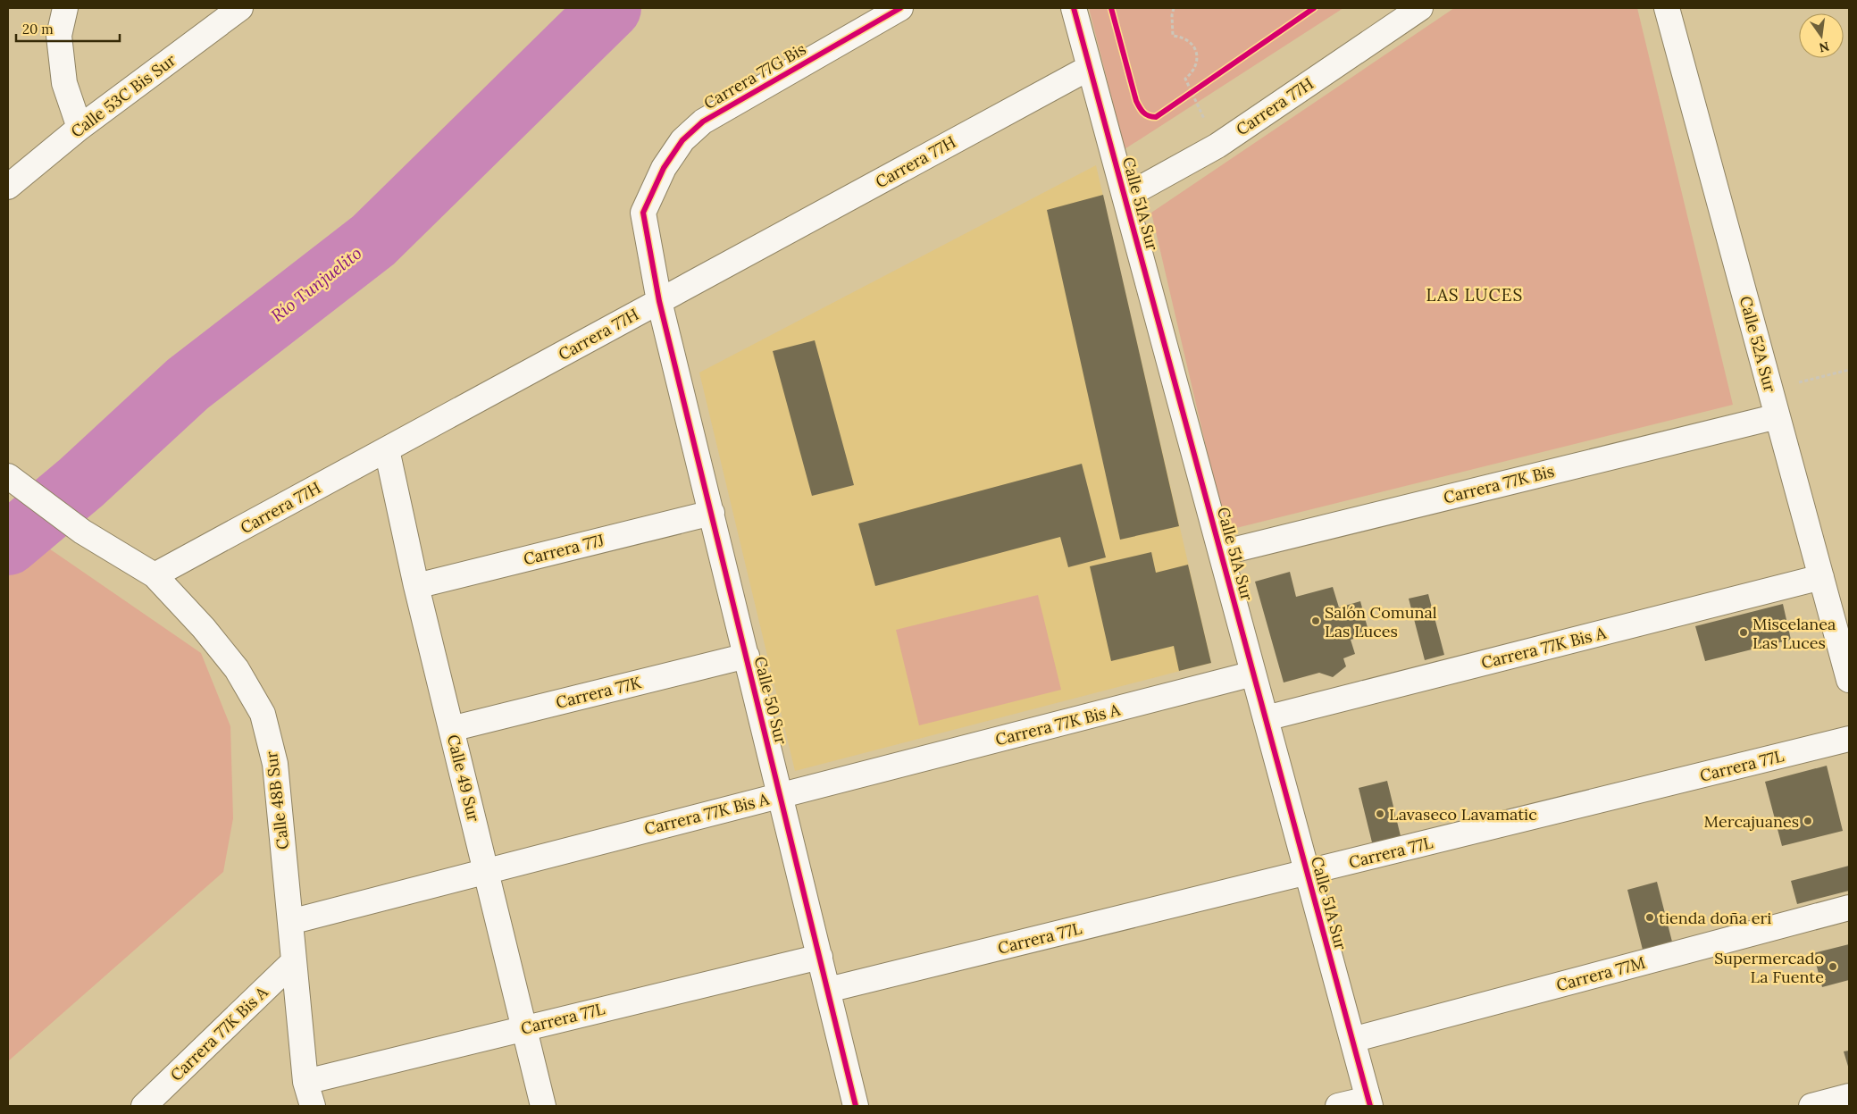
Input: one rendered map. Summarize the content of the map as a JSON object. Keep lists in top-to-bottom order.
{
  "streets": {
    "street": [
      "Carrera 77G Bis",
      "Calle 53C Bis Sur",
      "Carrera 77H",
      "Calle 51A Sur",
      "Calle 52A Sur",
      "Carrera 77K Bis",
      "Carrera 77J",
      "Carrera 77K Bis A",
      "Carrera 77K",
      "Calle 50 Sur",
      "Carrera 77L",
      "Calle 49 Sur",
      "Calle 48B Sur",
      "Carrera 77M"
    ]
  },
  "crossings": [
    ["Carrera 77G Bis", "Carrera 77H"],
    ["Carrera 77G Bis", "Calle 50 Sur"],
    ["Carrera 77H", "Calle 51A Sur"],
    ["Carrera 77H", "Calle 50 Sur"],
    ["Carrera 77H", "Calle 49 Sur"],
    ["Carrera 77H", "Calle 48B Sur"],
    ["Calle 51A Sur", "Carrera 77K Bis"],
    ["Calle 51A Sur", "Carrera 77K Bis A"],
    ["Calle 51A Sur", "Carrera 77L"],
    ["Calle 51A Sur", "Carrera 77M"],
    ["Calle 52A Sur", "Carrera 77K Bis"],
    ["Calle 52A Sur", "Carrera 77K Bis A"],
    ["Carrera 77J", "Calle 50 Sur"],
    ["Carrera 77J", "Calle 49 Sur"],
    ["Carrera 77K Bis A", "Calle 50 Sur"],
    ["Carrera 77K Bis A", "Calle 49 Sur"],
    ["Carrera 77K Bis A", "Calle 48B Sur"],
    ["Carrera 77K", "Calle 50 Sur"],
    ["Carrera 77K", "Calle 49 Sur"],
    ["Calle 50 Sur", "Carrera 77L"],
    ["Carrera 77L", "Calle 49 Sur"],
    ["Carrera 77L", "Calle 48B Sur"]
  ],
  "districts": ["LAS LUCES"],
  "water": ["Río Tunjuelito"],
  "places": [
    "Salón Comunal Las Luces",
    "Miscelanea Las Luces",
    "Lavaseco Lavamatic",
    "Mercajuanes",
    "tienda doña eri",
    "Supermercado La Fuente"
  ],
  "scale_bar": "20 m",
  "north": "bottom"
}
